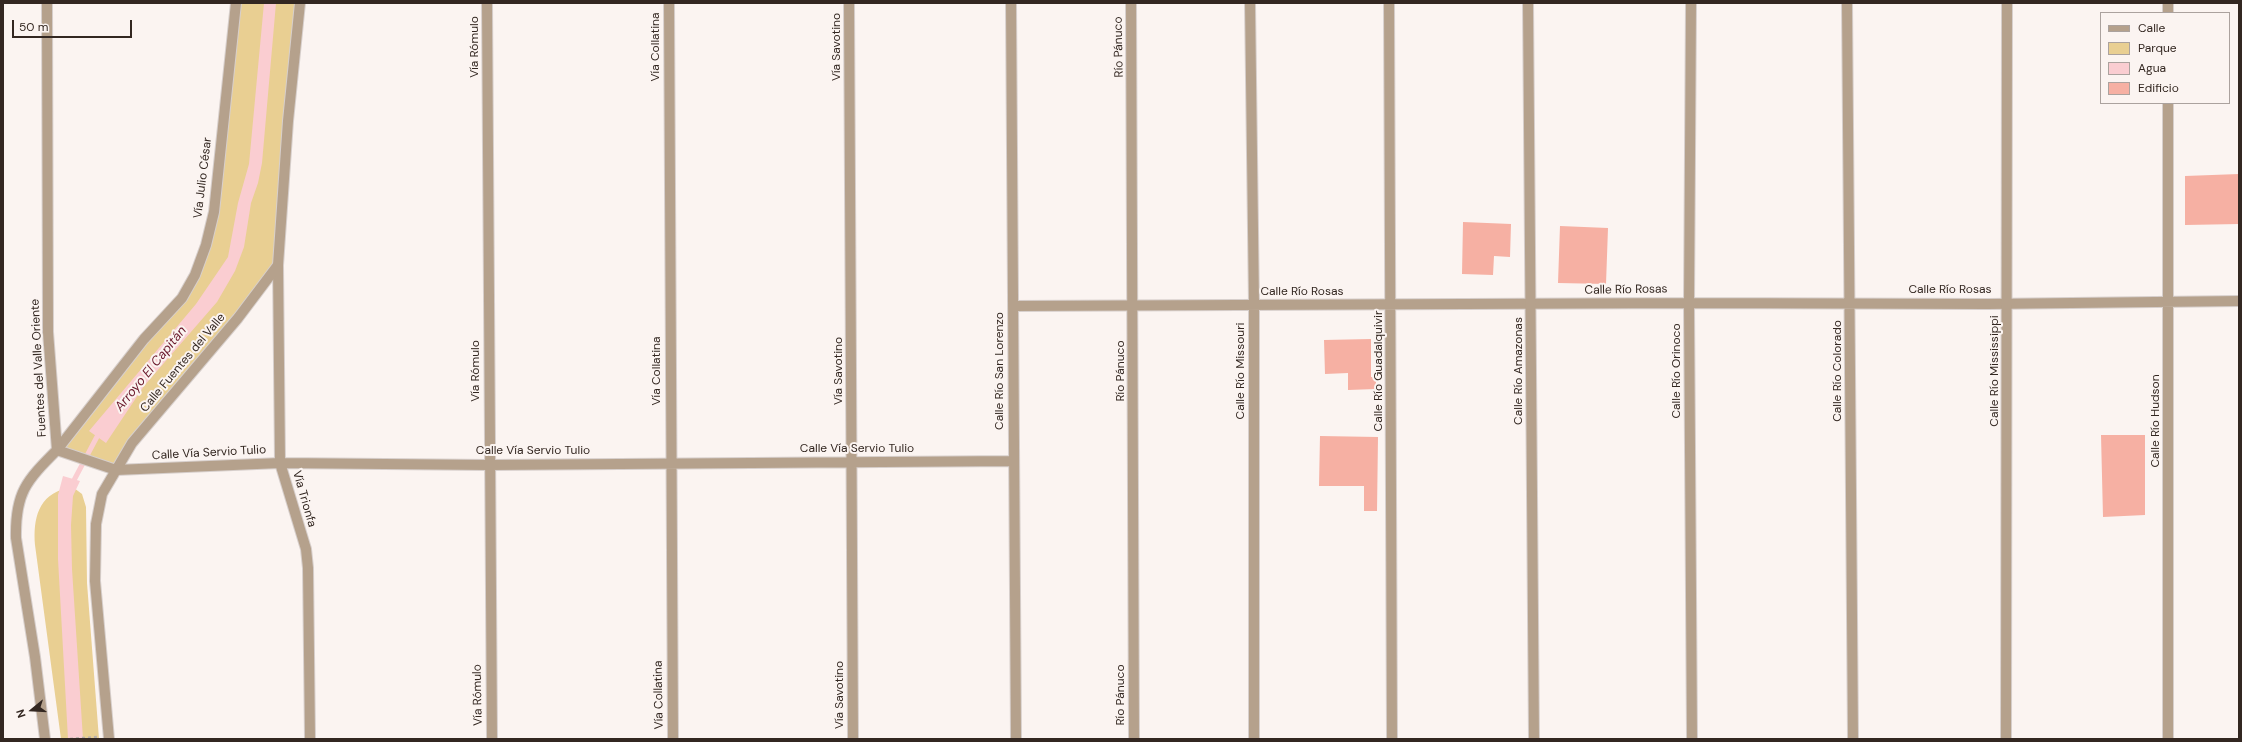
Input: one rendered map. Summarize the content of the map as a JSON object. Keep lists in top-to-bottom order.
{
  "streets": {
    "street": [
      "Vía Rómulo",
      "Vía Collatina",
      "Vía Savotino",
      "Río Pánuco",
      "Vía Julio César",
      "Calle Río Rosas",
      "Calle Fuentes del Valle",
      "Fuentes del Valle Oriente",
      "Calle Río San Lorenzo",
      "Calle Río Missouri",
      "Calle Río Guadalquivir",
      "Calle Río Amazonas",
      "Calle Río Orinoco",
      "Calle Río Colorado",
      "Calle Río Mississippi",
      "Calle Río Hudson",
      "Calle Vía Servio Tulio",
      "Vía Trionfa"
    ]
  },
  "crossings": [
    ["Vía Rómulo", "Calle Vía Servio Tulio"],
    ["Vía Collatina", "Calle Vía Servio Tulio"],
    ["Vía Savotino", "Calle Vía Servio Tulio"],
    ["Río Pánuco", "Calle Río Rosas"],
    ["Vía Julio César", "Fuentes del Valle Oriente"],
    ["Vía Julio César", "Calle Vía Servio Tulio"],
    ["Calle Río Rosas", "Calle Río San Lorenzo"],
    ["Calle Río Rosas", "Calle Río Missouri"],
    ["Calle Río Rosas", "Calle Río Guadalquivir"],
    ["Calle Río Rosas", "Calle Río Amazonas"],
    ["Calle Río Rosas", "Calle Río Orinoco"],
    ["Calle Río Rosas", "Calle Río Colorado"],
    ["Calle Río Rosas", "Calle Río Mississippi"],
    ["Calle Río Rosas", "Calle Río Hudson"],
    ["Calle Fuentes del Valle", "Calle Vía Servio Tulio"],
    ["Calle Fuentes del Valle", "Vía Trionfa"],
    ["Fuentes del Valle Oriente", "Calle Vía Servio Tulio"],
    ["Calle Río San Lorenzo", "Calle Vía Servio Tulio"],
    ["Calle Vía Servio Tulio", "Vía Trionfa"]
  ],
  "water": ["Arroyo El Capitán"],
  "legend": [
    "Calle",
    "Parque",
    "Agua",
    "Edificio"
  ],
  "scale_bar": "50 m",
  "north": "left"
}
